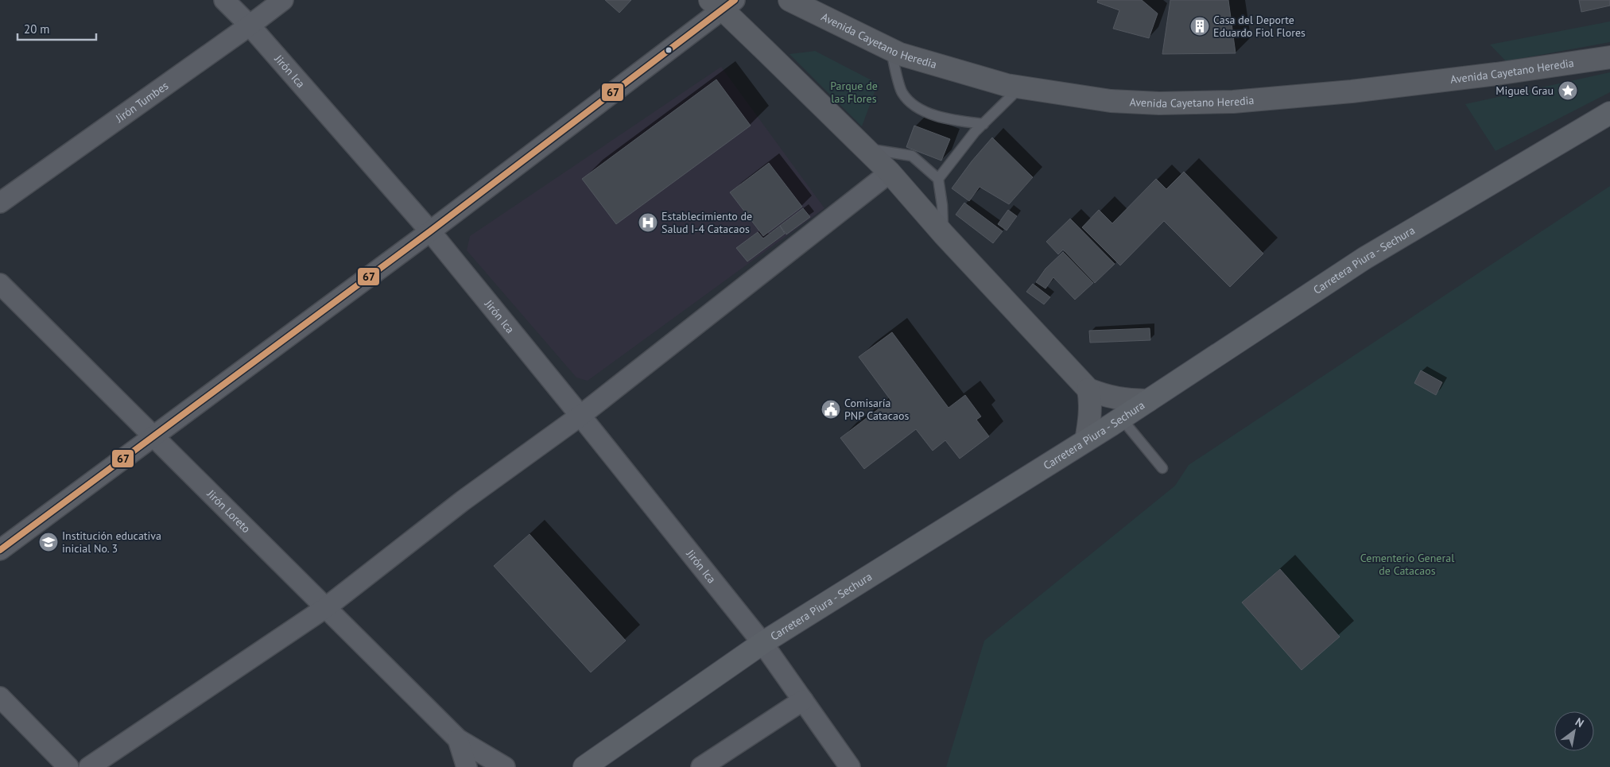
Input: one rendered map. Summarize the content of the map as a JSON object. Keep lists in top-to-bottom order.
{
  "streets": {
    "main road": ["Avenida Cayetano Heredia", "Carretera Piura - Sechura"],
    "street": ["Jirón Ica", "Jirón Tumbes", "Jirón Loreto"]
  },
  "crossings": [
    ["Jirón Ica", "Jirón Tumbes"],
    ["Jirón Ica", "Carretera Piura - Sechura"]
  ],
  "parks": ["Parque de las Flores", "Cementerio General de Catacaos"],
  "places": {
    "building": ["Casa del Deporte Eduardo Fiol Flores"],
    "place": ["Miguel Grau"],
    "hospital": ["Establecimiento de Salud I-4 Catacaos"],
    "public building": ["Comisaría PNP Catacaos"],
    "school or university": ["Institución educativa inicial No. 3"]
  },
  "lines": ["transit line 67"],
  "scale_bar": "20 m",
  "north": "top right"
}
